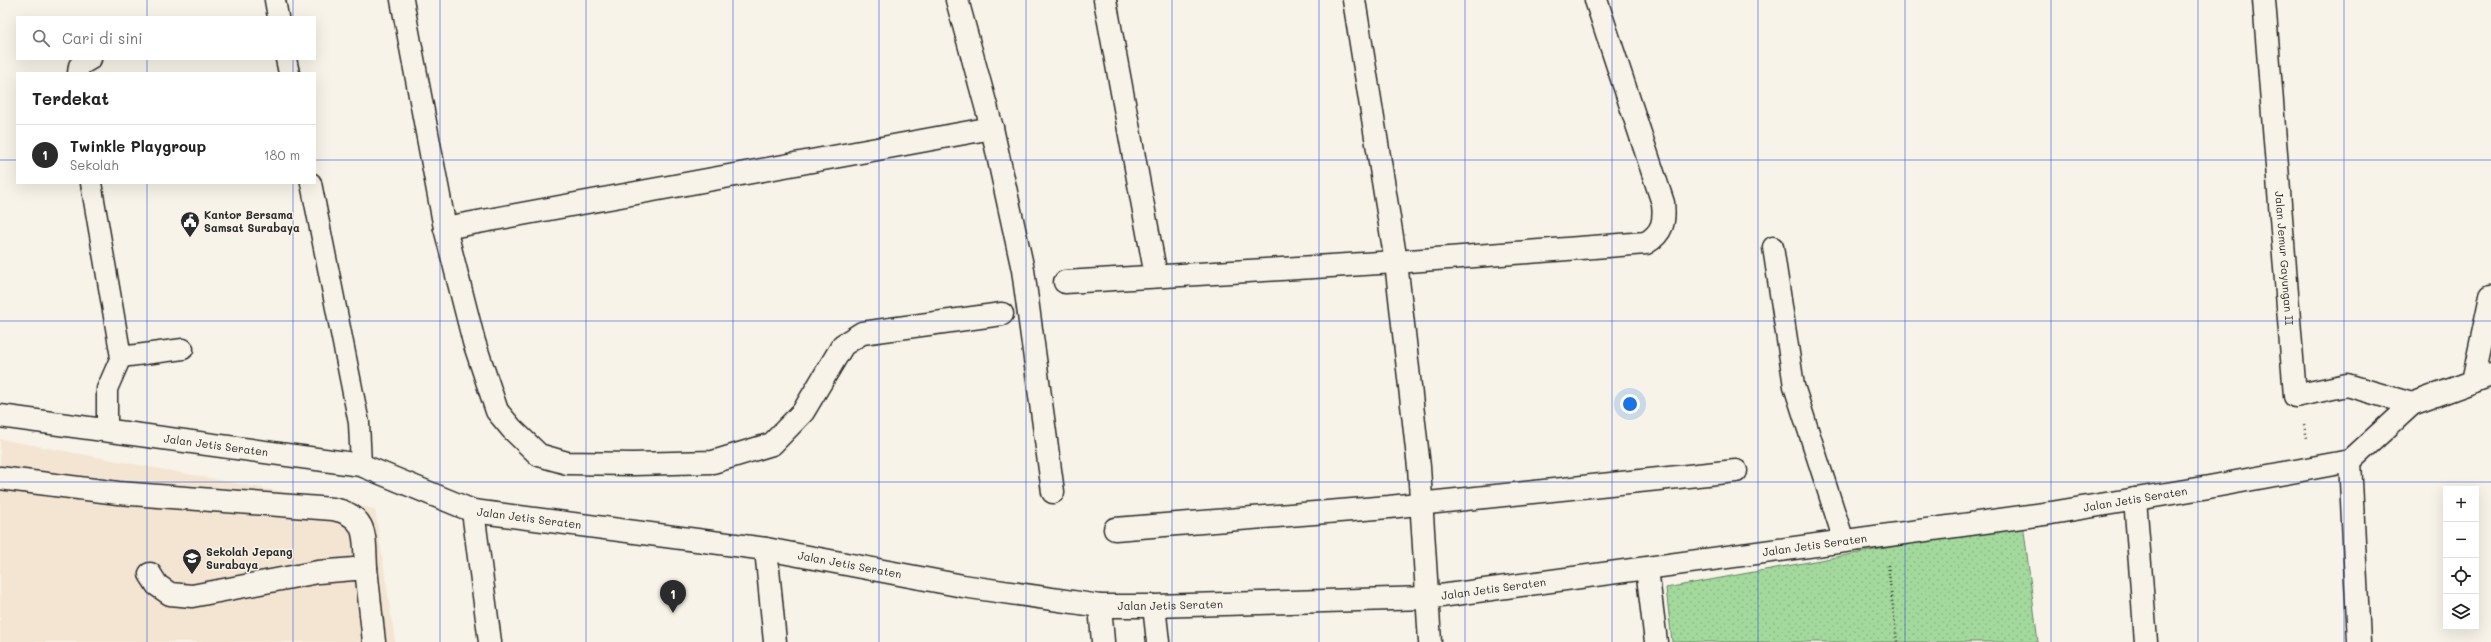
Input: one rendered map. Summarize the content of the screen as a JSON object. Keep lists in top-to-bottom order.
{
  "streets": {
    "street": ["Jalan Jemur Gayungan II", "Jalan Jetis Seraten"]
  },
  "places": {
    "public building": ["Kantor Bersama Samsat Surabaya"],
    "school or university": ["Sekolah Jepang Surabaya"]
  },
  "page": {
    "search": "Cari di sini",
    "heading": "Terdekat",
    "list": [
      {
        "mark": "1",
        "name": "Twinkle Playgroup",
        "note": "Sekolah",
        "value": "180 m"
      }
    ],
    "map_buttons": ["+", "−"],
    "pins": "1"
  }
}
